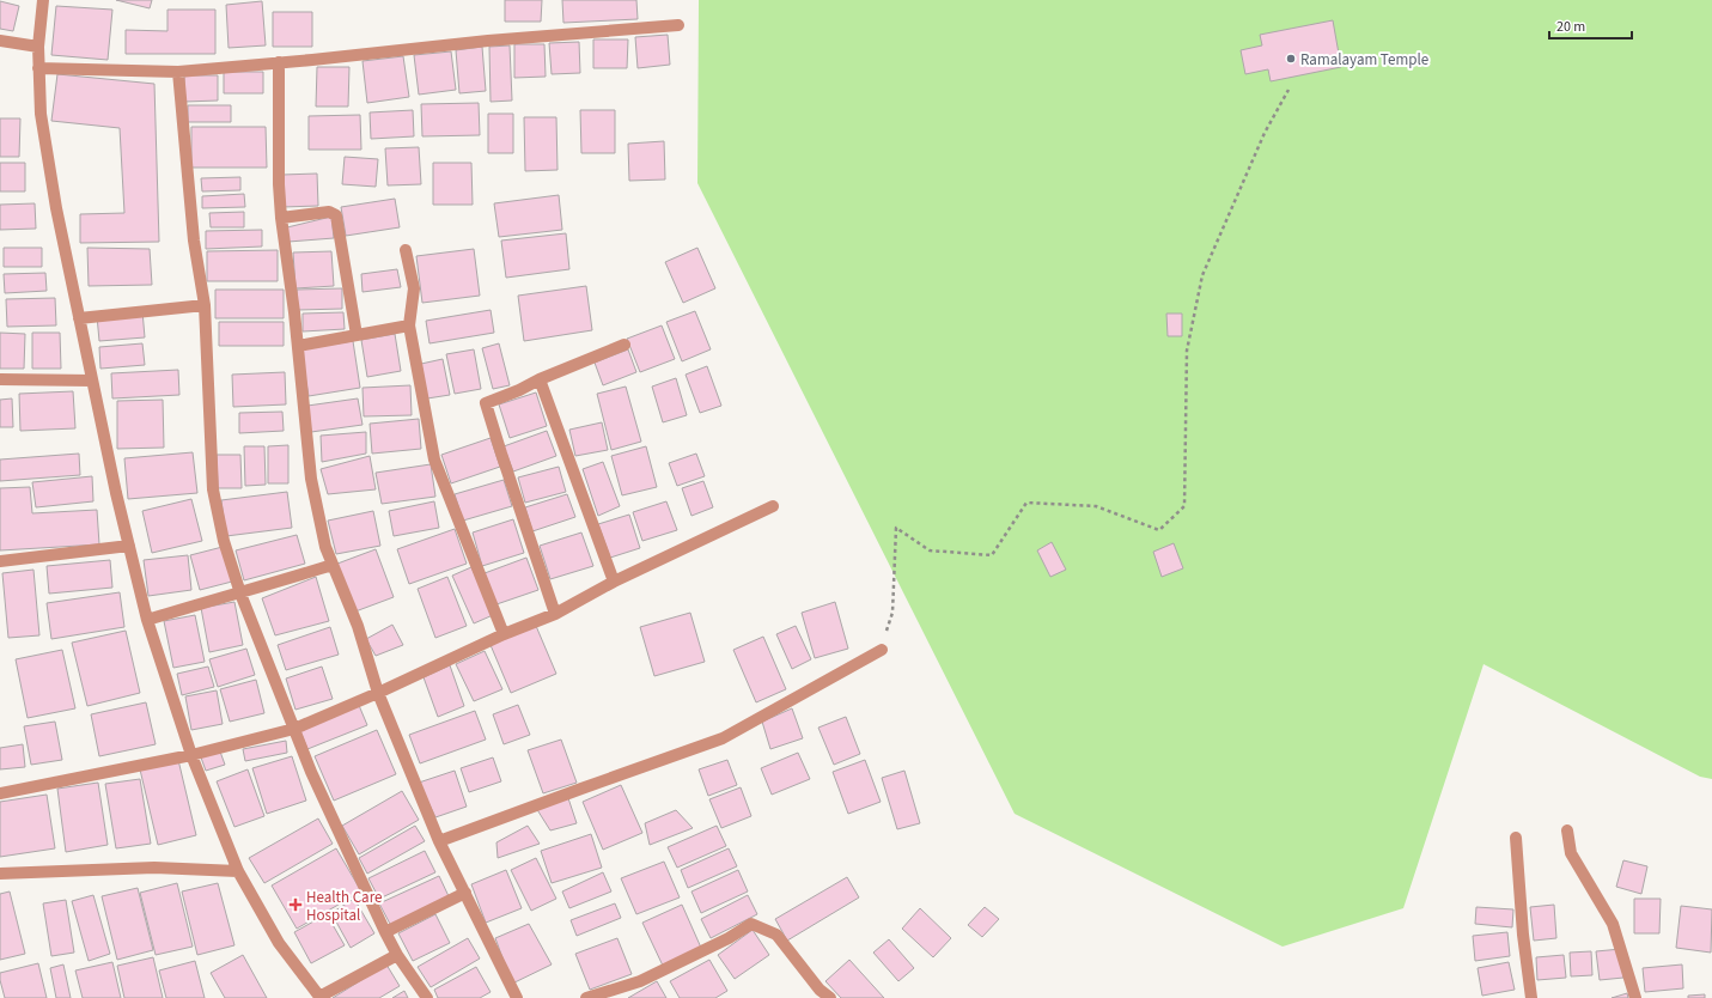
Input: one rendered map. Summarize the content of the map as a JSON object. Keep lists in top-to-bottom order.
{
  "places": {
    "other": ["Ramalayam Temple"],
    "health": ["Health Care Hospital"]
  },
  "scale_bar": "20 m"
}
